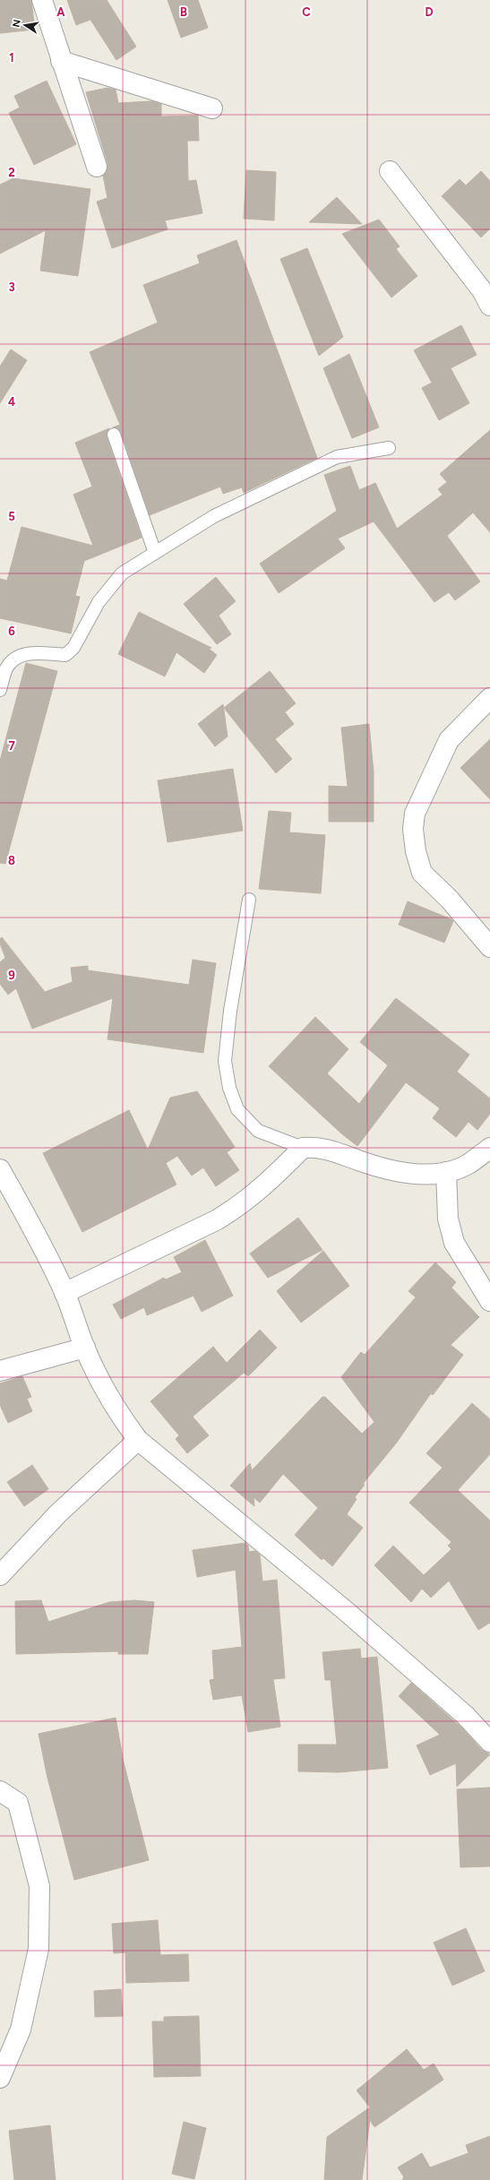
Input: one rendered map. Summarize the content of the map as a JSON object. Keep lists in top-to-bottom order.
{
  "north": "left",
  "grid": {
    "columns": [
      "A",
      "B",
      "C",
      "D"
    ],
    "rows": [
      "1",
      "2",
      "3",
      "4",
      "5",
      "6",
      "7",
      "8",
      "9"
    ]
  }
}
